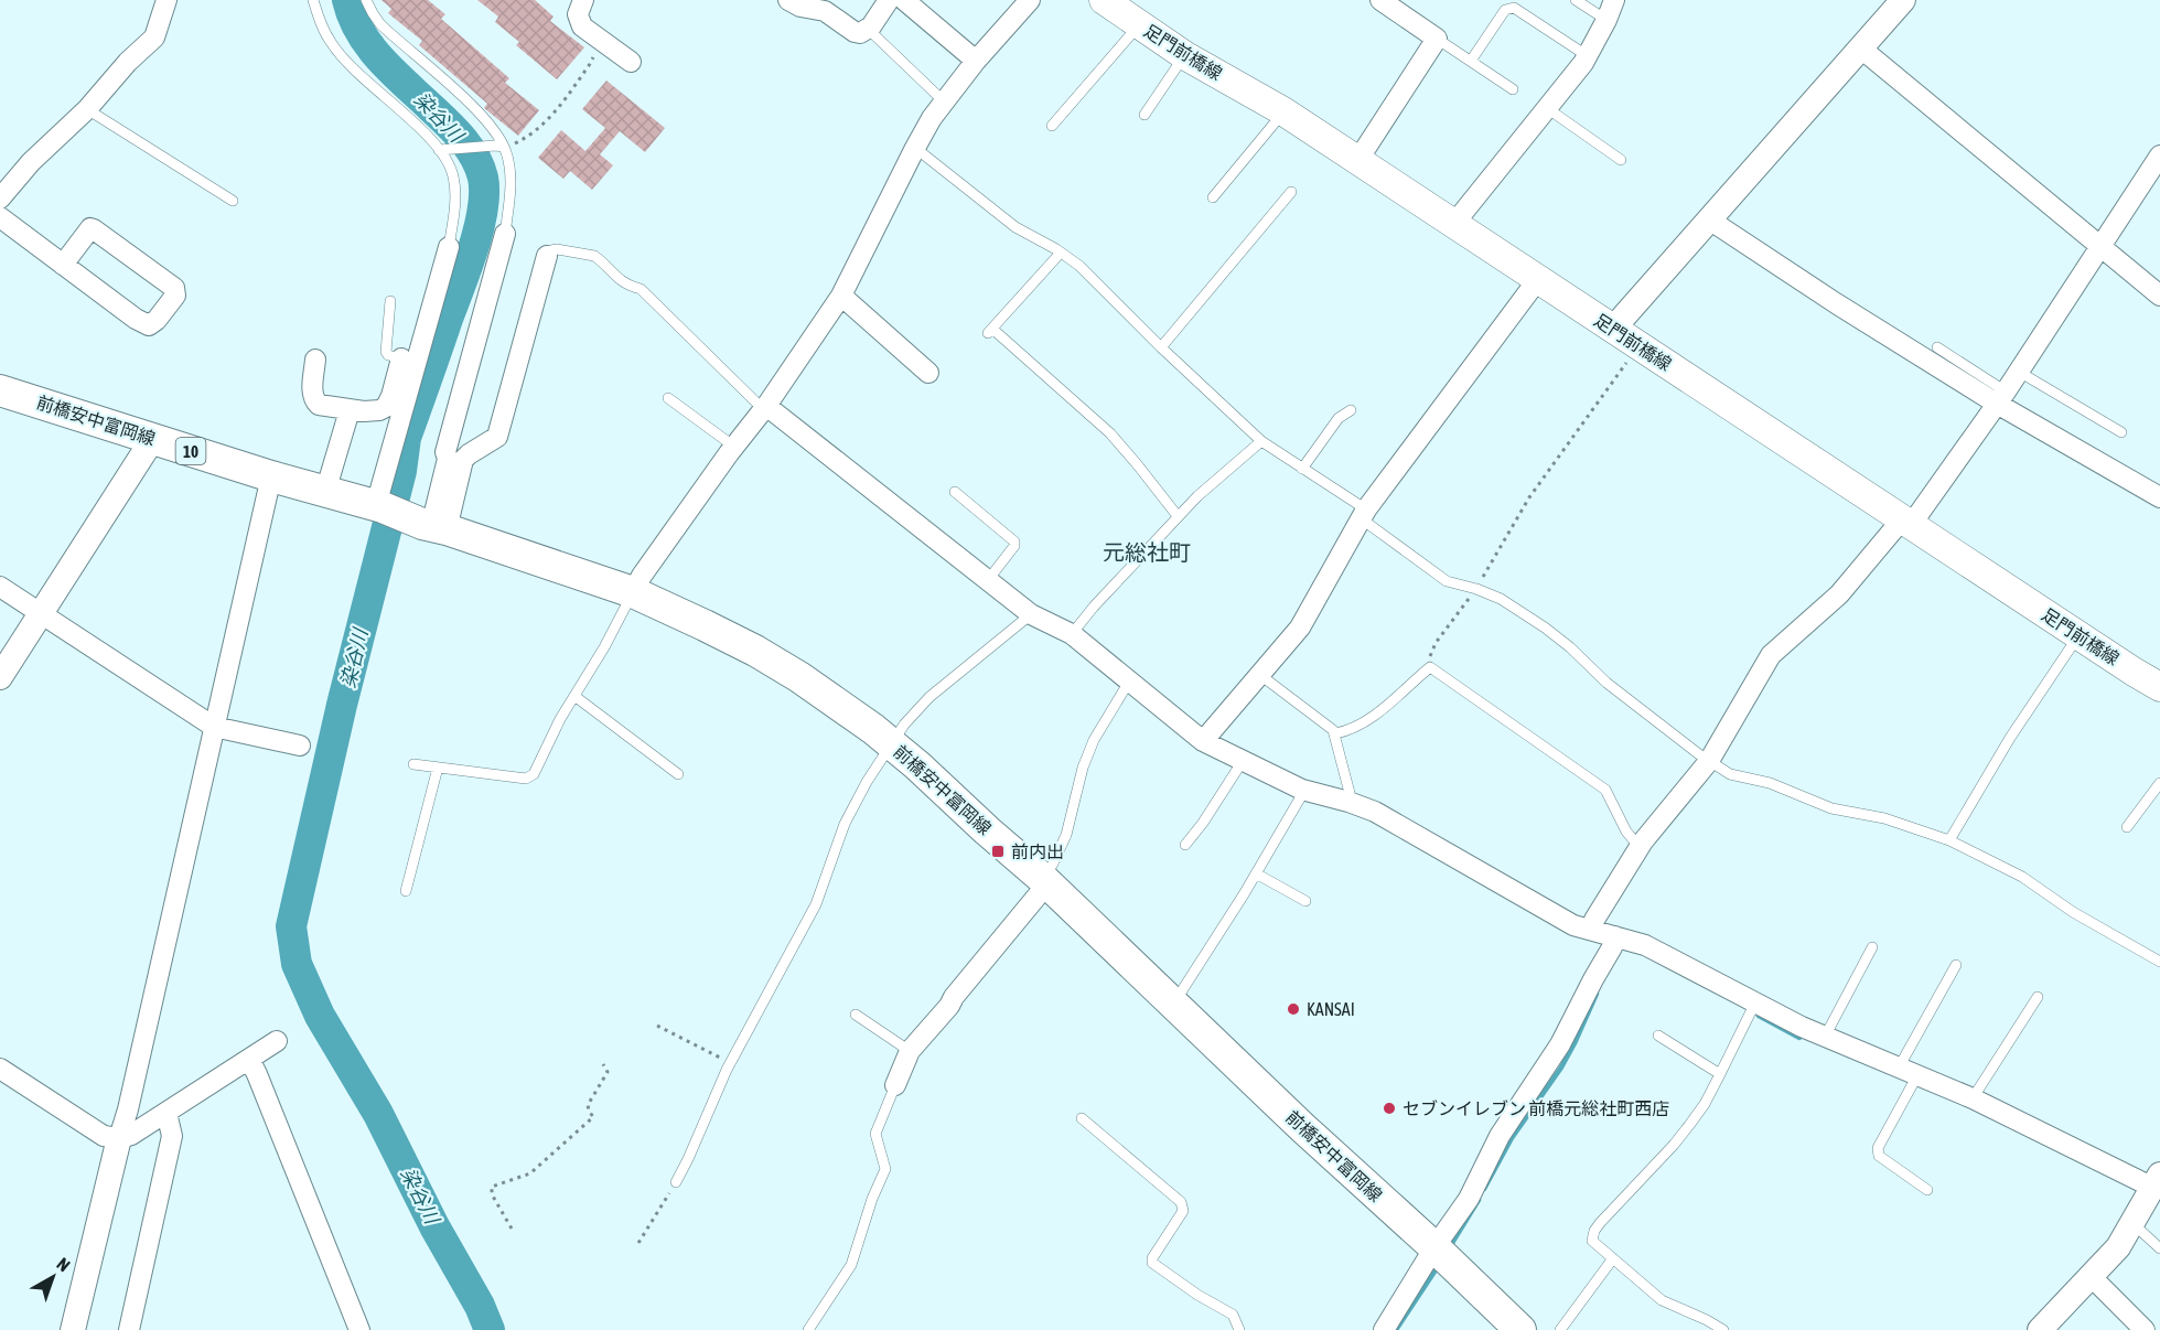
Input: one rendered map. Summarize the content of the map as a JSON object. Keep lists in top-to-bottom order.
{
  "streets": {
    "main road": ["足門前橋線", "前橋安中富岡線", "10"]
  },
  "crossings": [
    ["前橋安中富岡線", "10"]
  ],
  "districts": ["元総社町"],
  "water": ["染谷川"],
  "places": {
    "transit": ["前内出"],
    "other": ["KANSAI", "セブンイレブン 前橋元総社町西店"]
  },
  "north": "top right"
}
